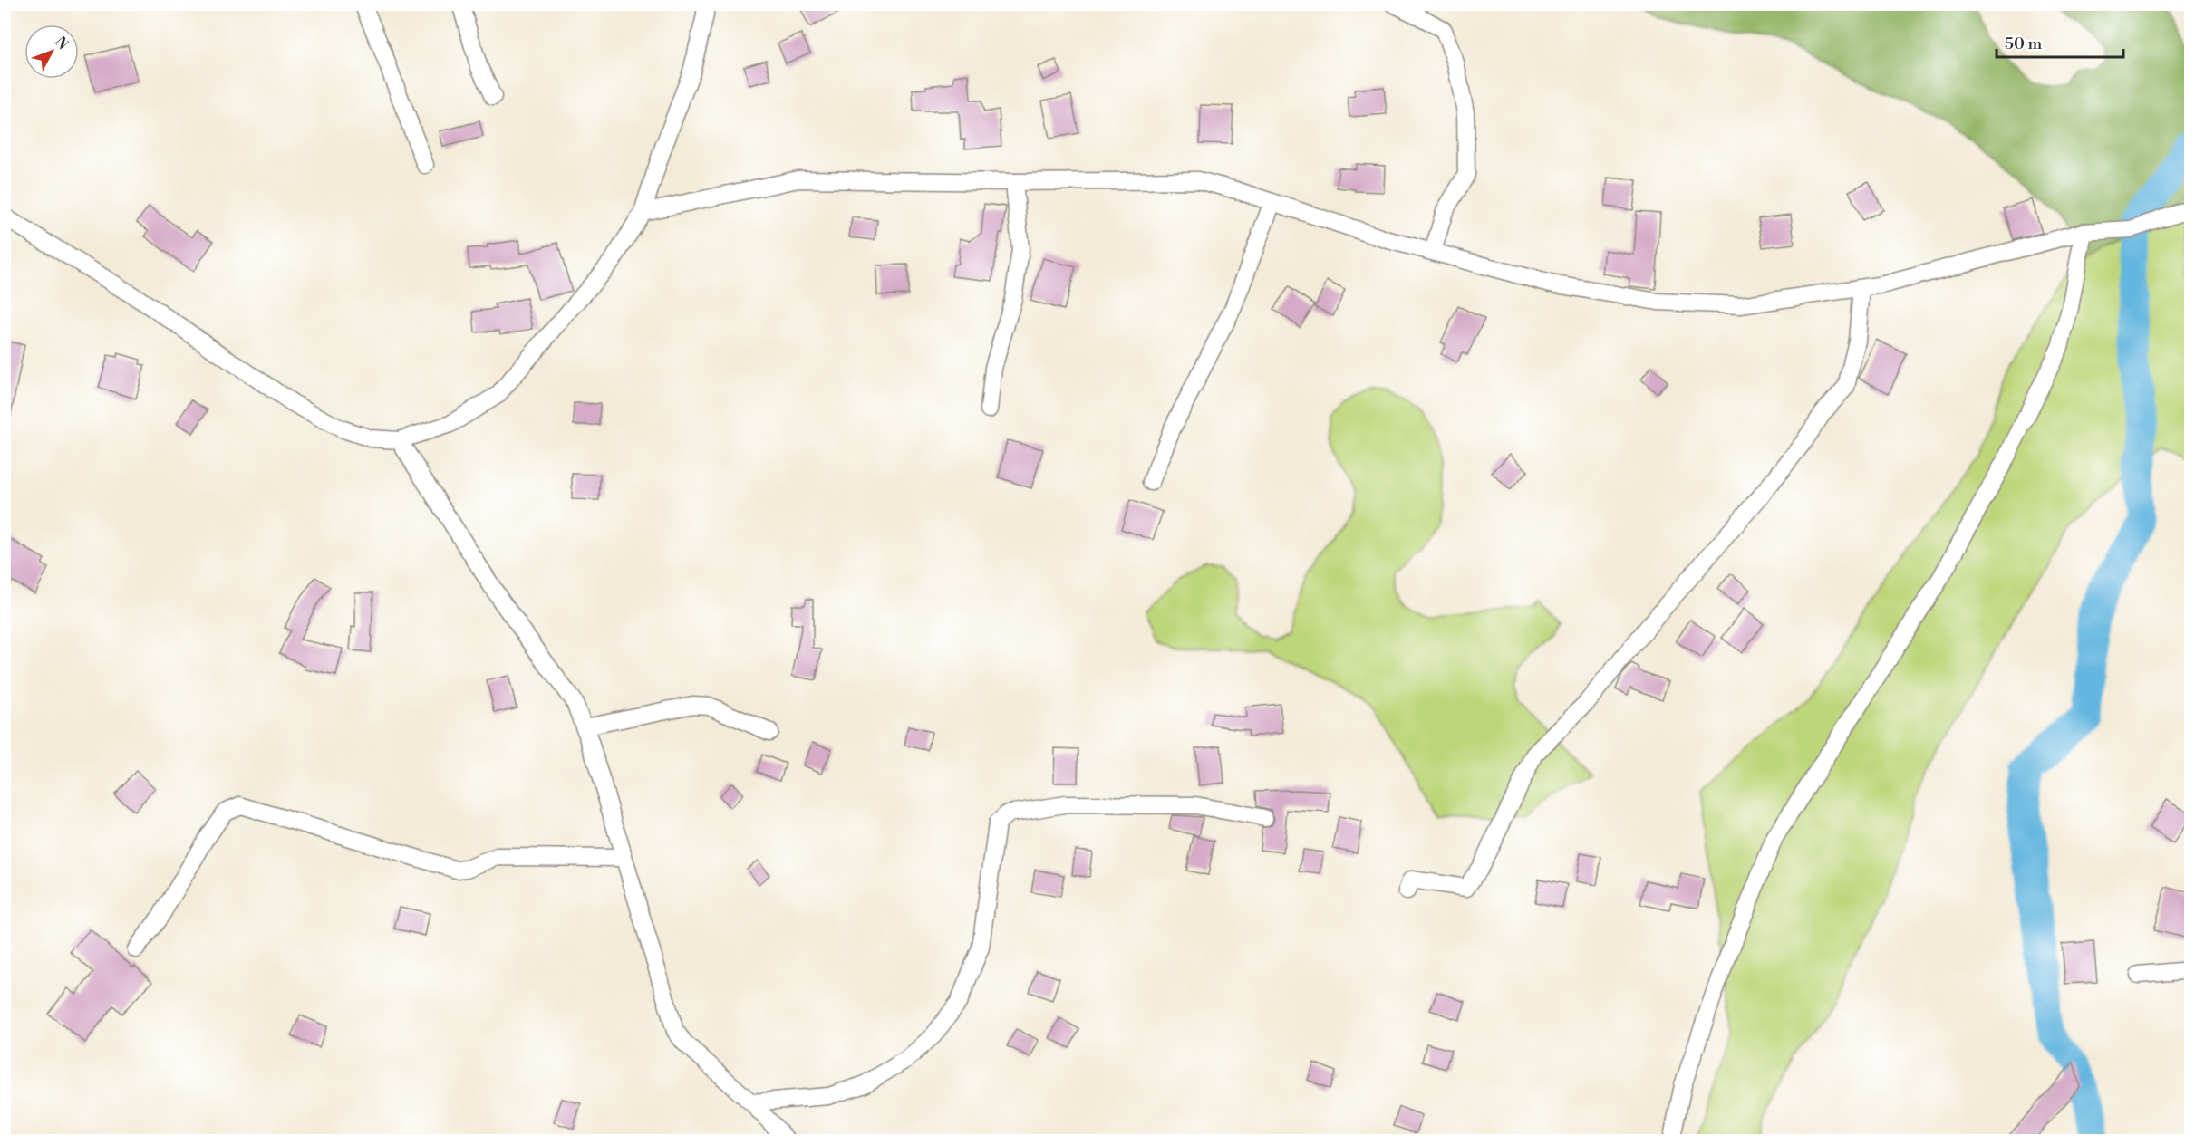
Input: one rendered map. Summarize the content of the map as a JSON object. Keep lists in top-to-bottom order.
{
  "scale_bar": "50 m",
  "north": "top right"
}
